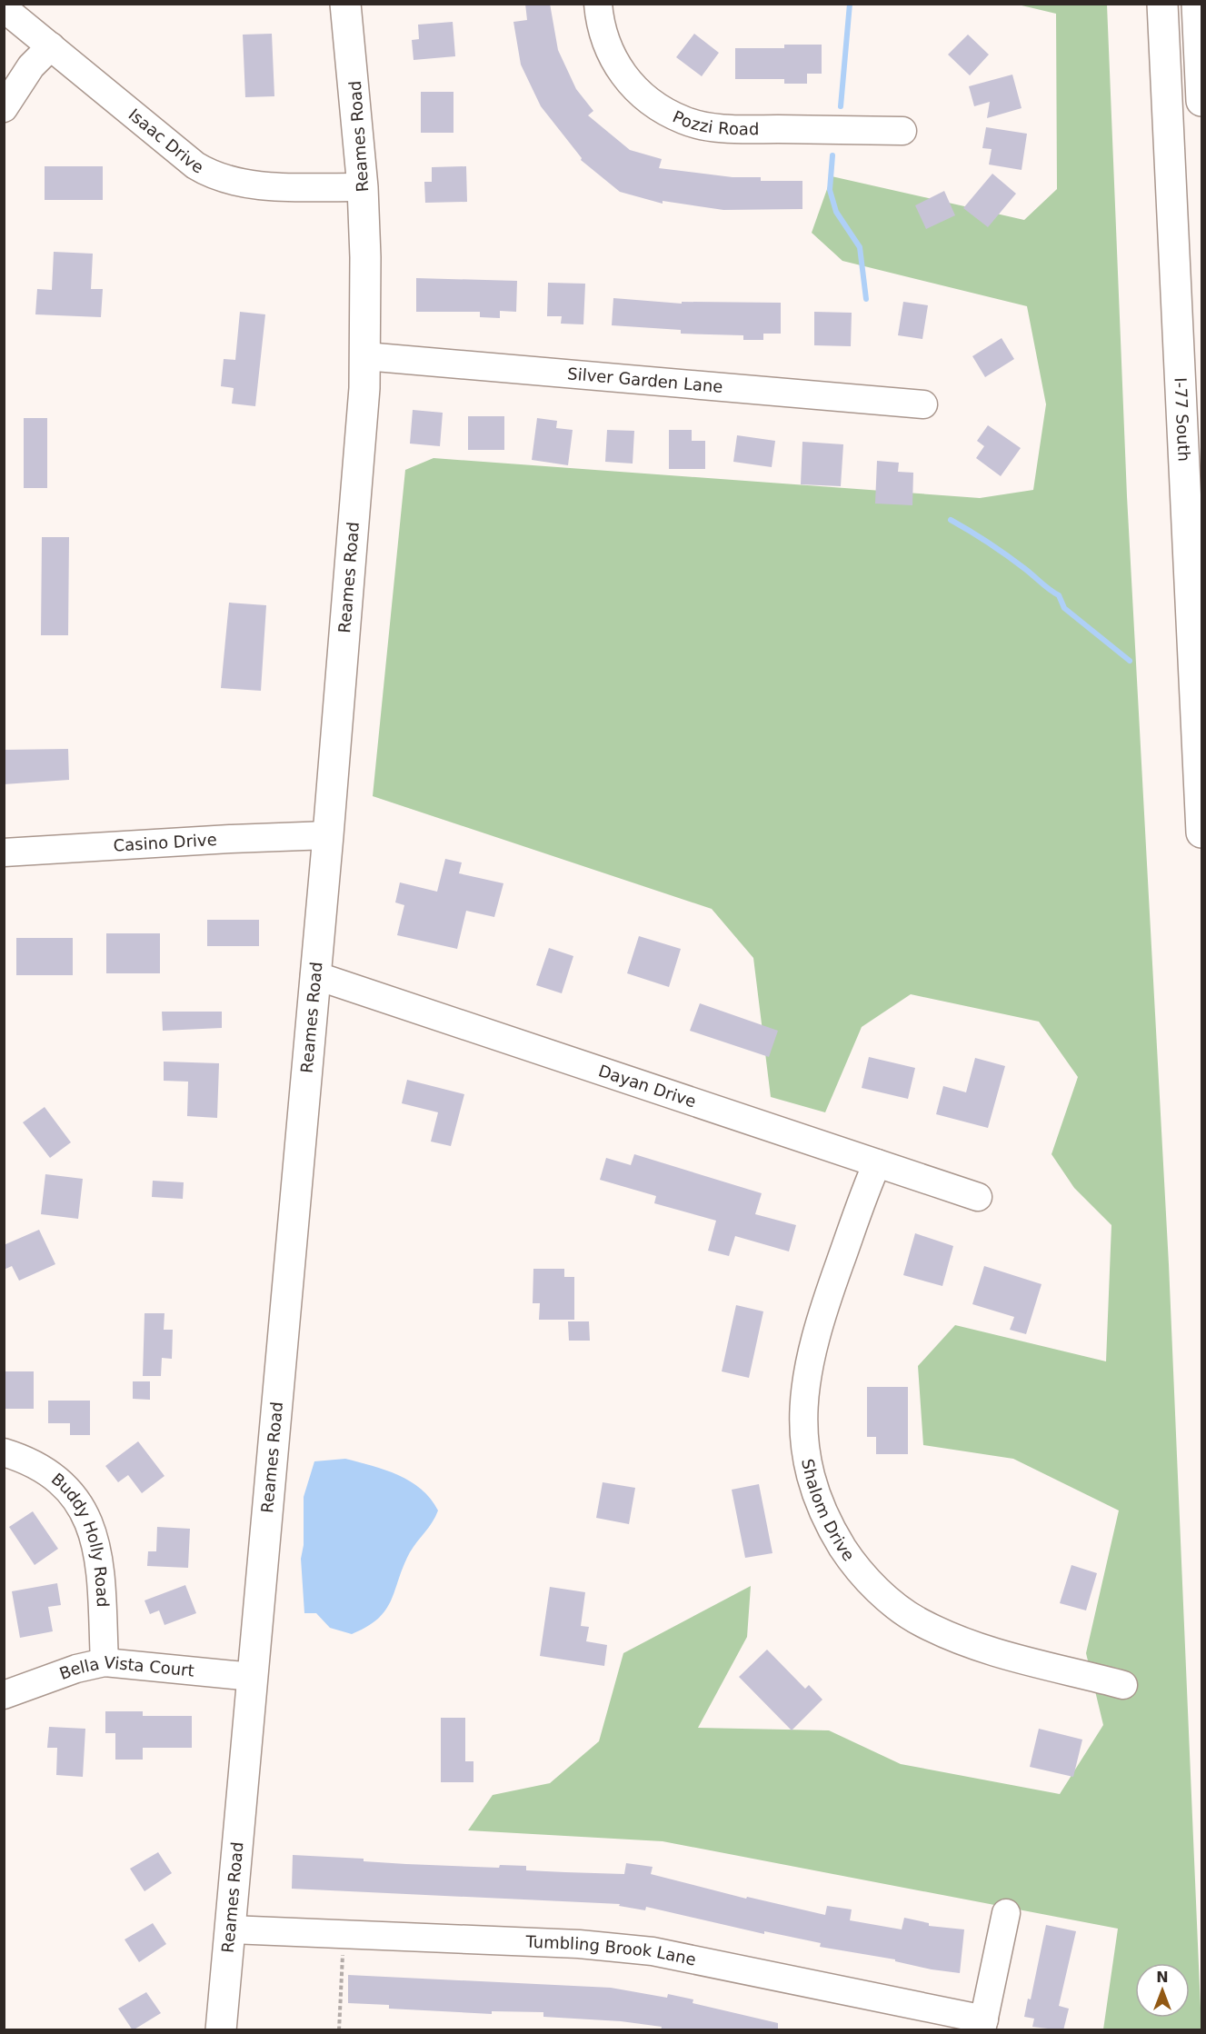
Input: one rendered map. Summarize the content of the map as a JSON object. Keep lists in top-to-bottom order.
{
  "streets": {
    "main road": ["Reames Road", "I-77 South"],
    "street": [
      "Pozzi Road",
      "Isaac Drive",
      "Silver Garden Lane",
      "Casino Drive",
      "Dayan Drive",
      "Shalom Drive",
      "Buddy Holly Road",
      "Bella Vista Court",
      "Tumbling Brook Lane"
    ]
  },
  "crossings": [
    ["Reames Road", "Isaac Drive"],
    ["Reames Road", "Silver Garden Lane"],
    ["Reames Road", "Casino Drive"],
    ["Reames Road", "Dayan Drive"],
    ["Reames Road", "Bella Vista Court"],
    ["Reames Road", "Tumbling Brook Lane"],
    ["Dayan Drive", "Shalom Drive"],
    ["Buddy Holly Road", "Bella Vista Court"]
  ],
  "north": "top"
}
